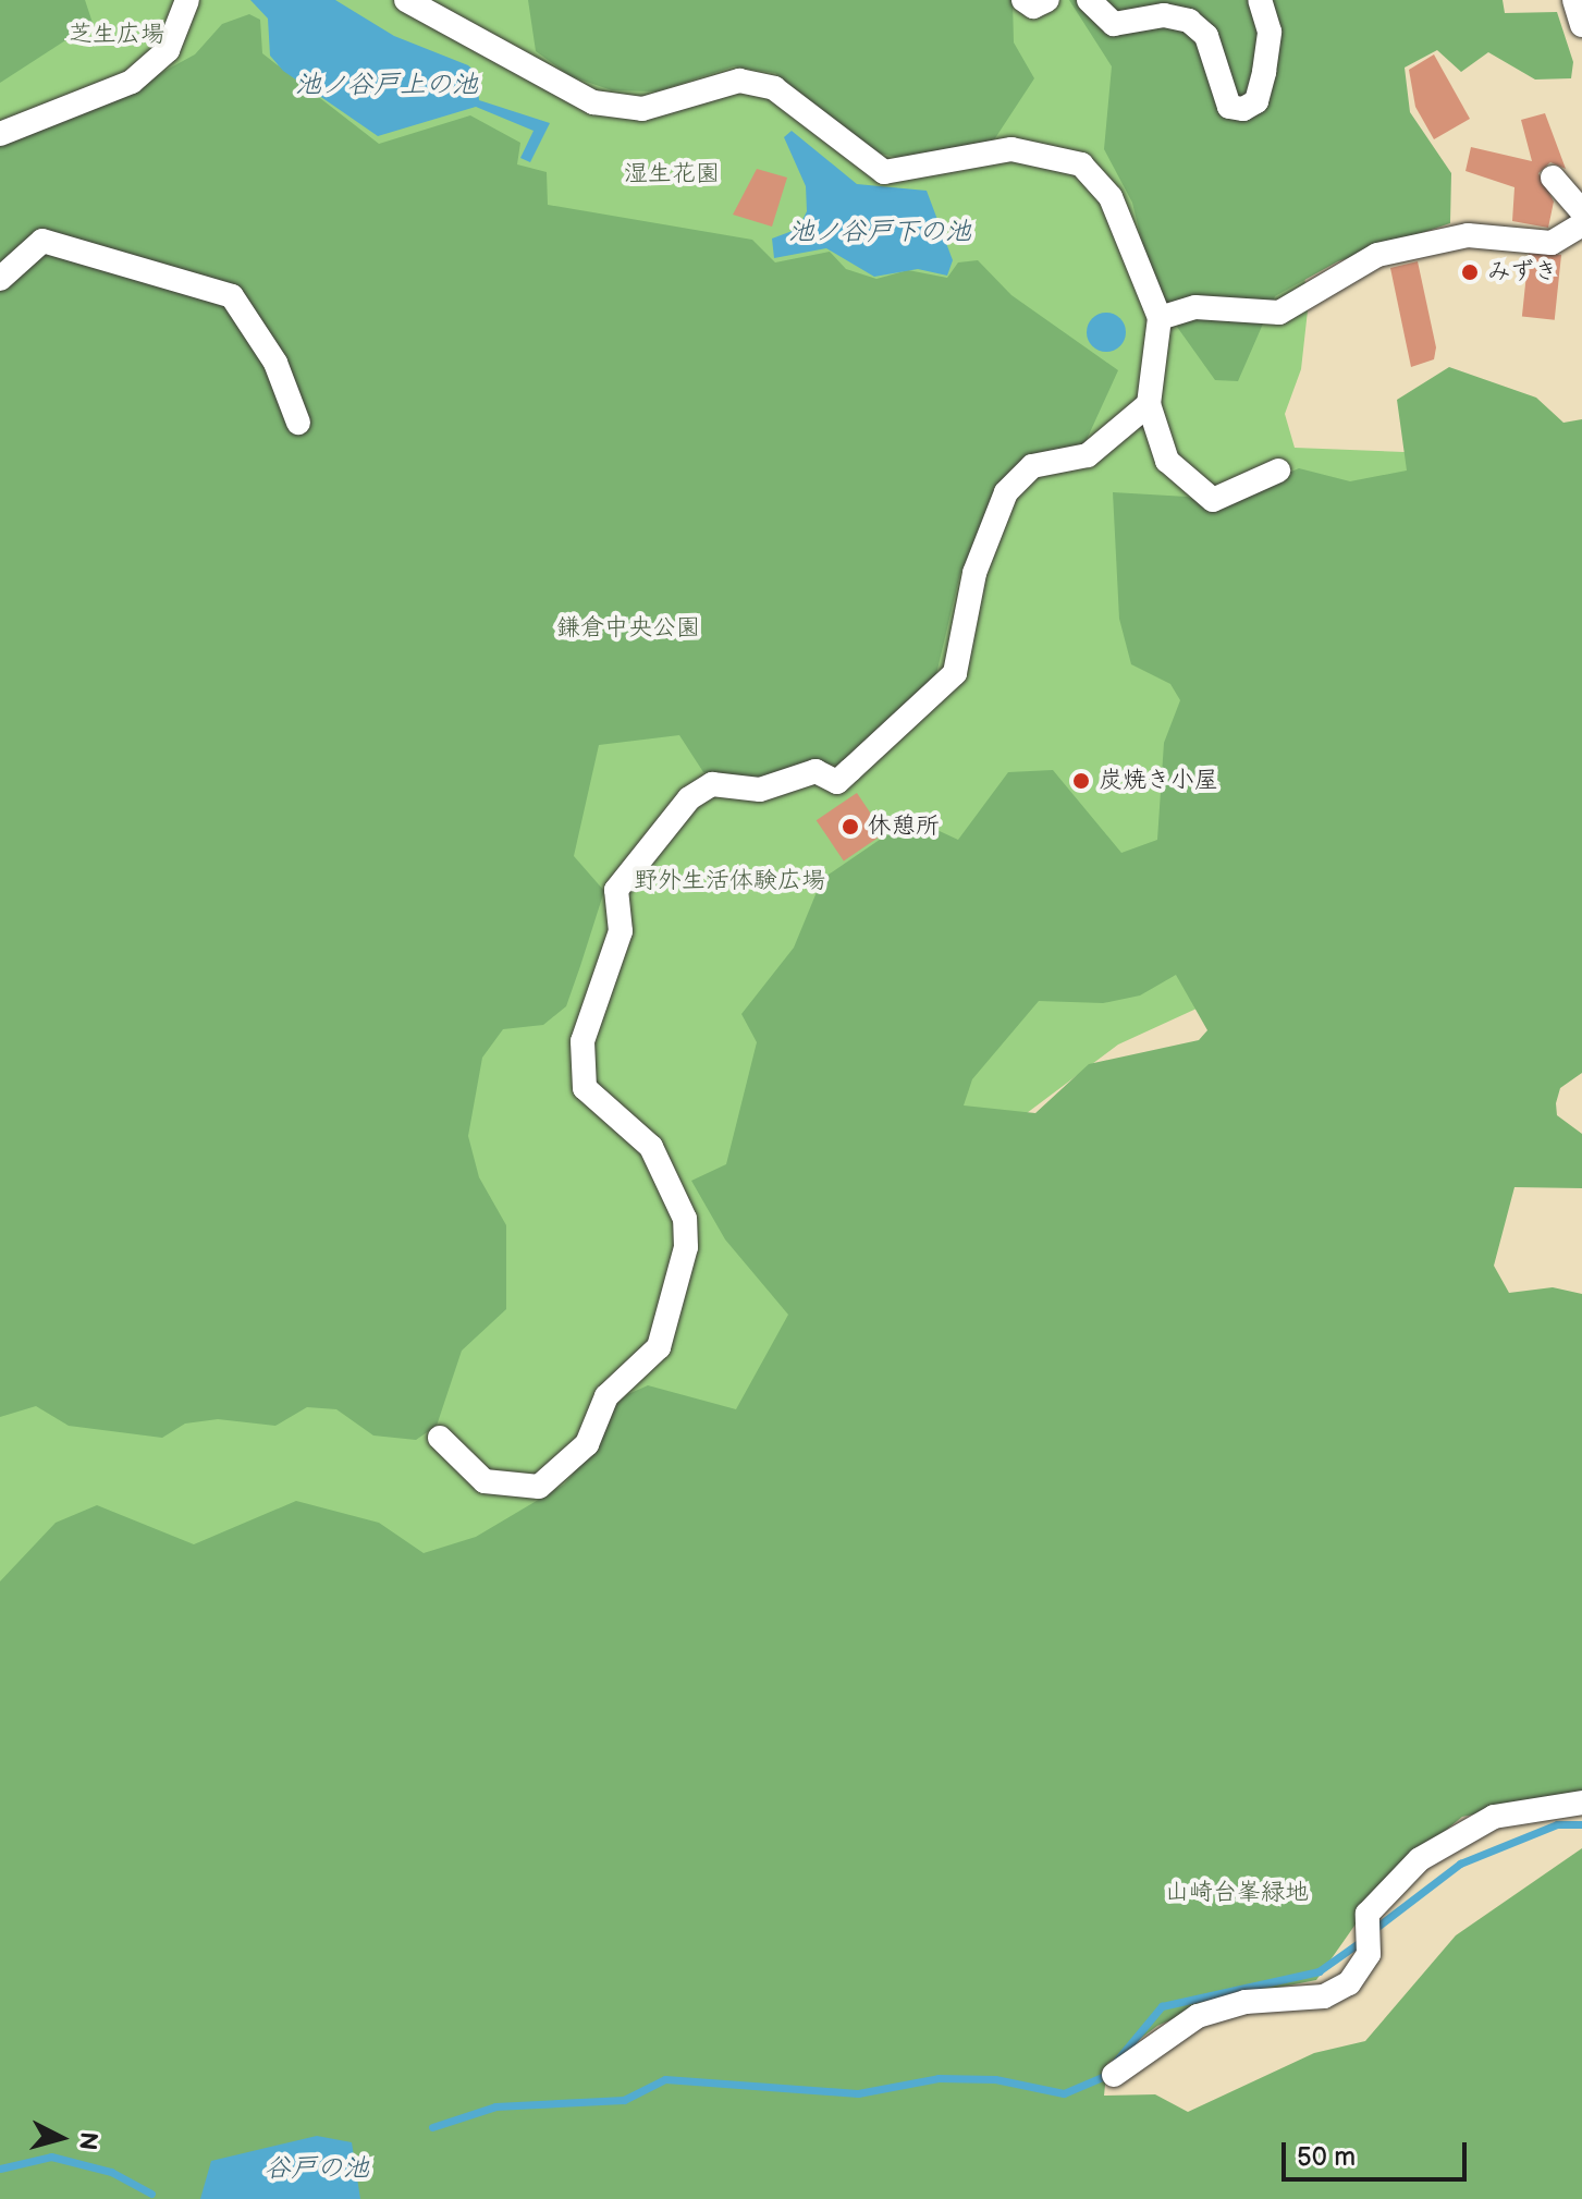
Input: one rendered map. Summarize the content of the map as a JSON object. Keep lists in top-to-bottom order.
{
  "water": ["池ノ谷戸上の池", "池ノ谷戸下の池", "谷戸の池"],
  "parks": [
    "芝生広場",
    "湿生花園",
    "鎌倉中央公園",
    "野外生活体験広場",
    "山崎台峯緑地"
  ],
  "places": ["みずき", "炭焼き小屋", "休憩所"],
  "scale_bar": "50 m",
  "north": "right"
}
